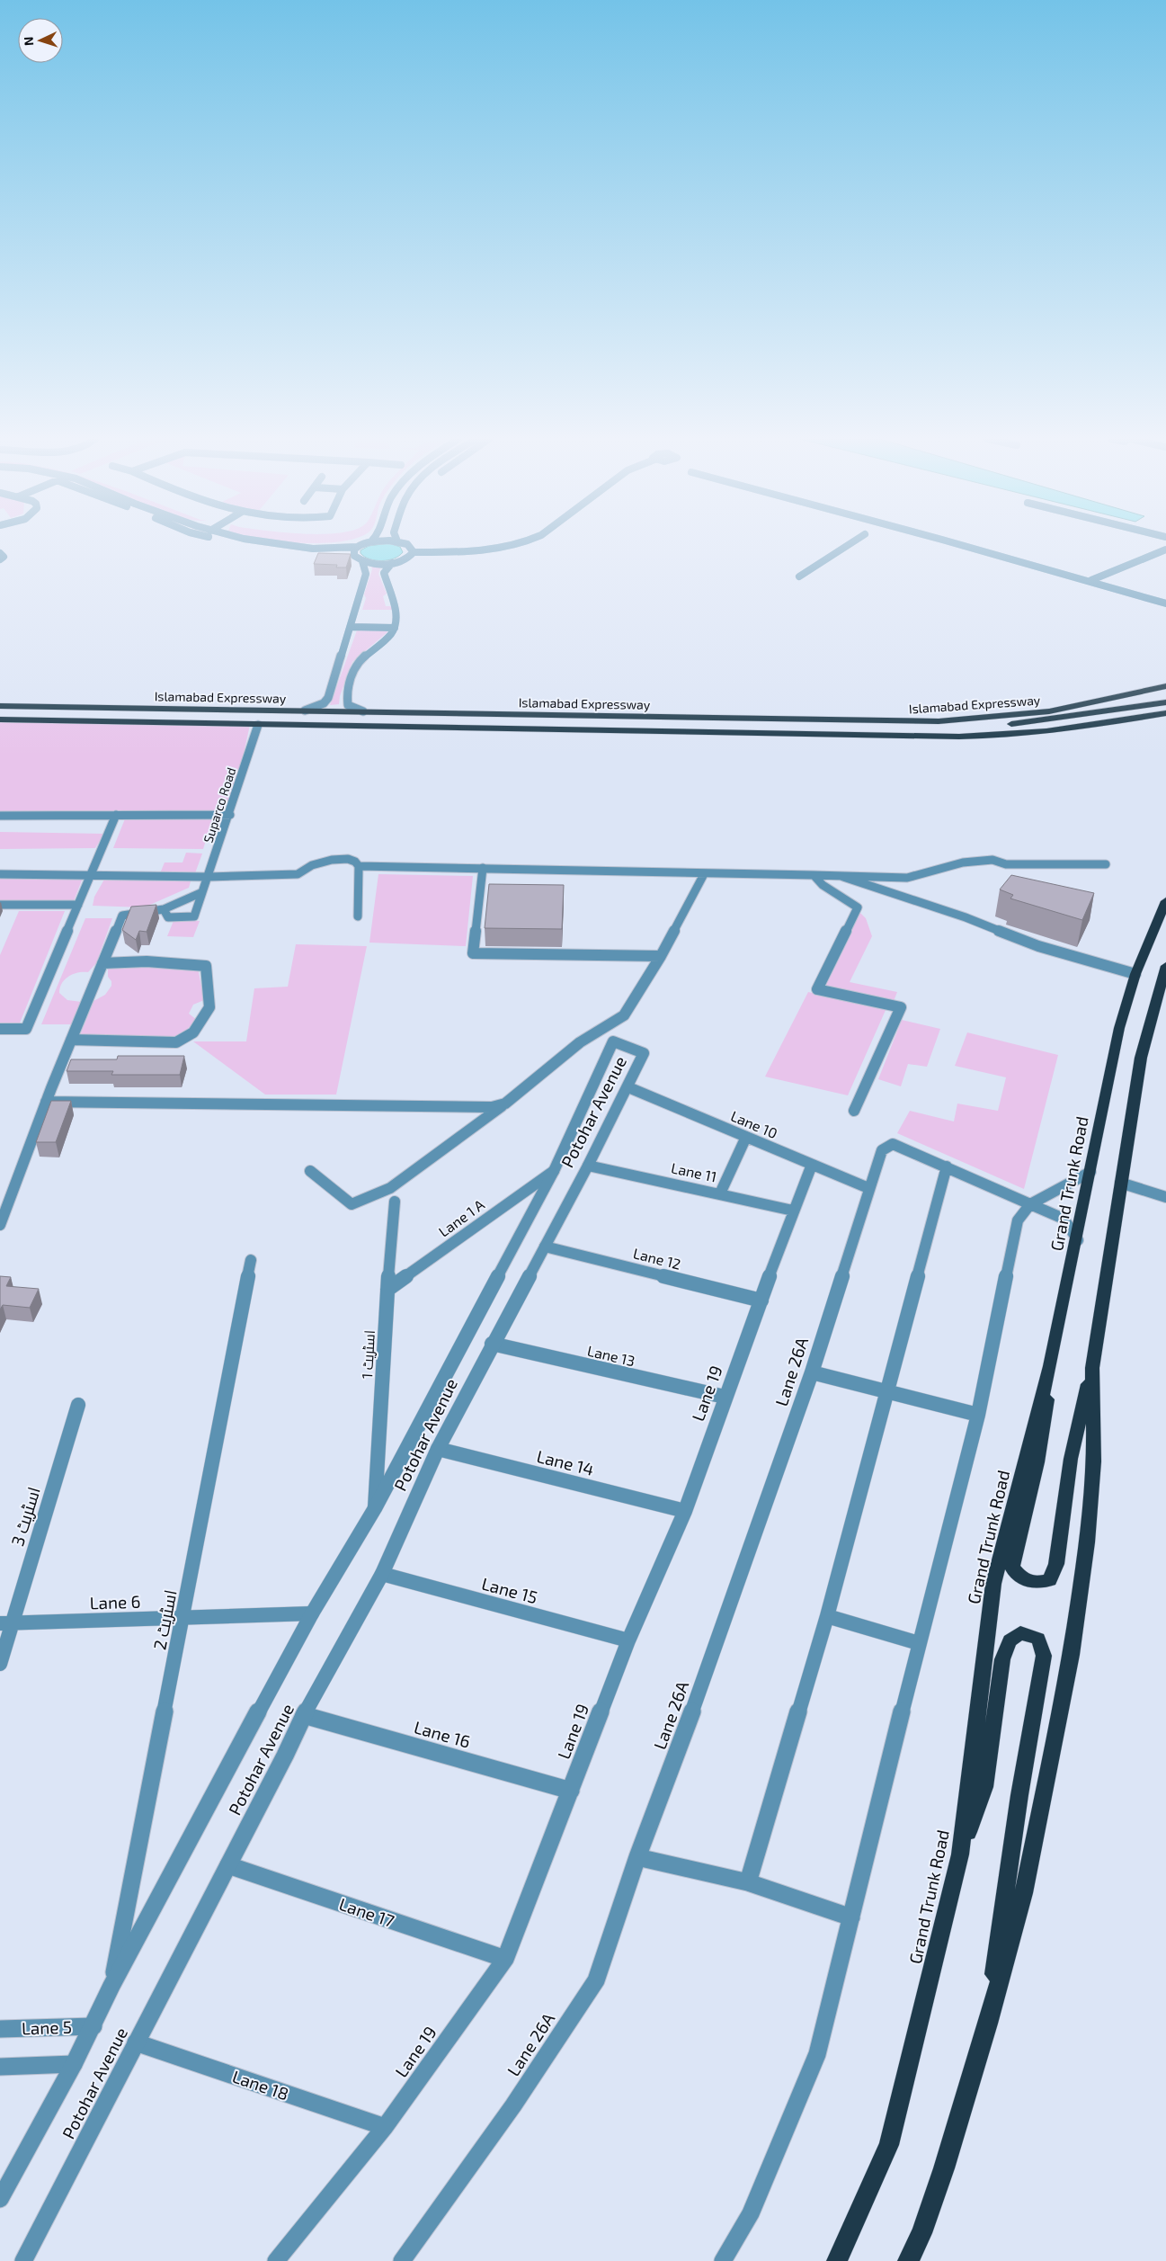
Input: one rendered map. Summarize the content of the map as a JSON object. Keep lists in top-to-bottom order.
{
  "streets": {
    "highway": ["Islamabad Expressway", "Grand Trunk Road"],
    "street": [
      "Suparco Road",
      "Potohar Avenue",
      "Lane 10",
      "Lane 11",
      "Lane 1 A",
      "Lane 12",
      "اسٹریٹ 1",
      "Lane 13",
      "Lane 26A",
      "Lane 19",
      "Lane 14",
      "اسٹریٹ 3",
      "Lane 15",
      "Lane 6",
      "اسٹریٹ 2",
      "Lane 16",
      "Lane 17",
      "Lane 5",
      "Lane 18"
    ]
  },
  "crossings": [
    ["Islamabad Expressway", "Suparco Road"],
    ["Potohar Avenue", "Lane 10"],
    ["Potohar Avenue", "Lane 11"],
    ["Potohar Avenue", "Lane 1 A"],
    ["Potohar Avenue", "Lane 12"],
    ["Potohar Avenue", "اسٹریٹ 1"],
    ["Potohar Avenue", "Lane 13"],
    ["Potohar Avenue", "Lane 14"],
    ["Potohar Avenue", "Lane 15"],
    ["Potohar Avenue", "Lane 6"],
    ["Potohar Avenue", "اسٹریٹ 2"],
    ["Potohar Avenue", "Lane 16"],
    ["Potohar Avenue", "Lane 17"],
    ["Potohar Avenue", "Lane 5"],
    ["Potohar Avenue", "Lane 18"],
    ["Lane 10", "Lane 26A"],
    ["Lane 10", "Lane 19"],
    ["Lane 11", "Lane 19"],
    ["Lane 1 A", "اسٹریٹ 1"],
    ["Lane 12", "Lane 19"],
    ["Lane 13", "Lane 19"],
    ["Lane 19", "Lane 14"],
    ["Lane 19", "Lane 15"],
    ["Lane 19", "Lane 16"],
    ["Lane 19", "Lane 17"],
    ["Lane 19", "Lane 18"],
    ["اسٹریٹ 3", "Lane 6"],
    ["Lane 6", "اسٹریٹ 2"]
  ],
  "north": "left"
}
